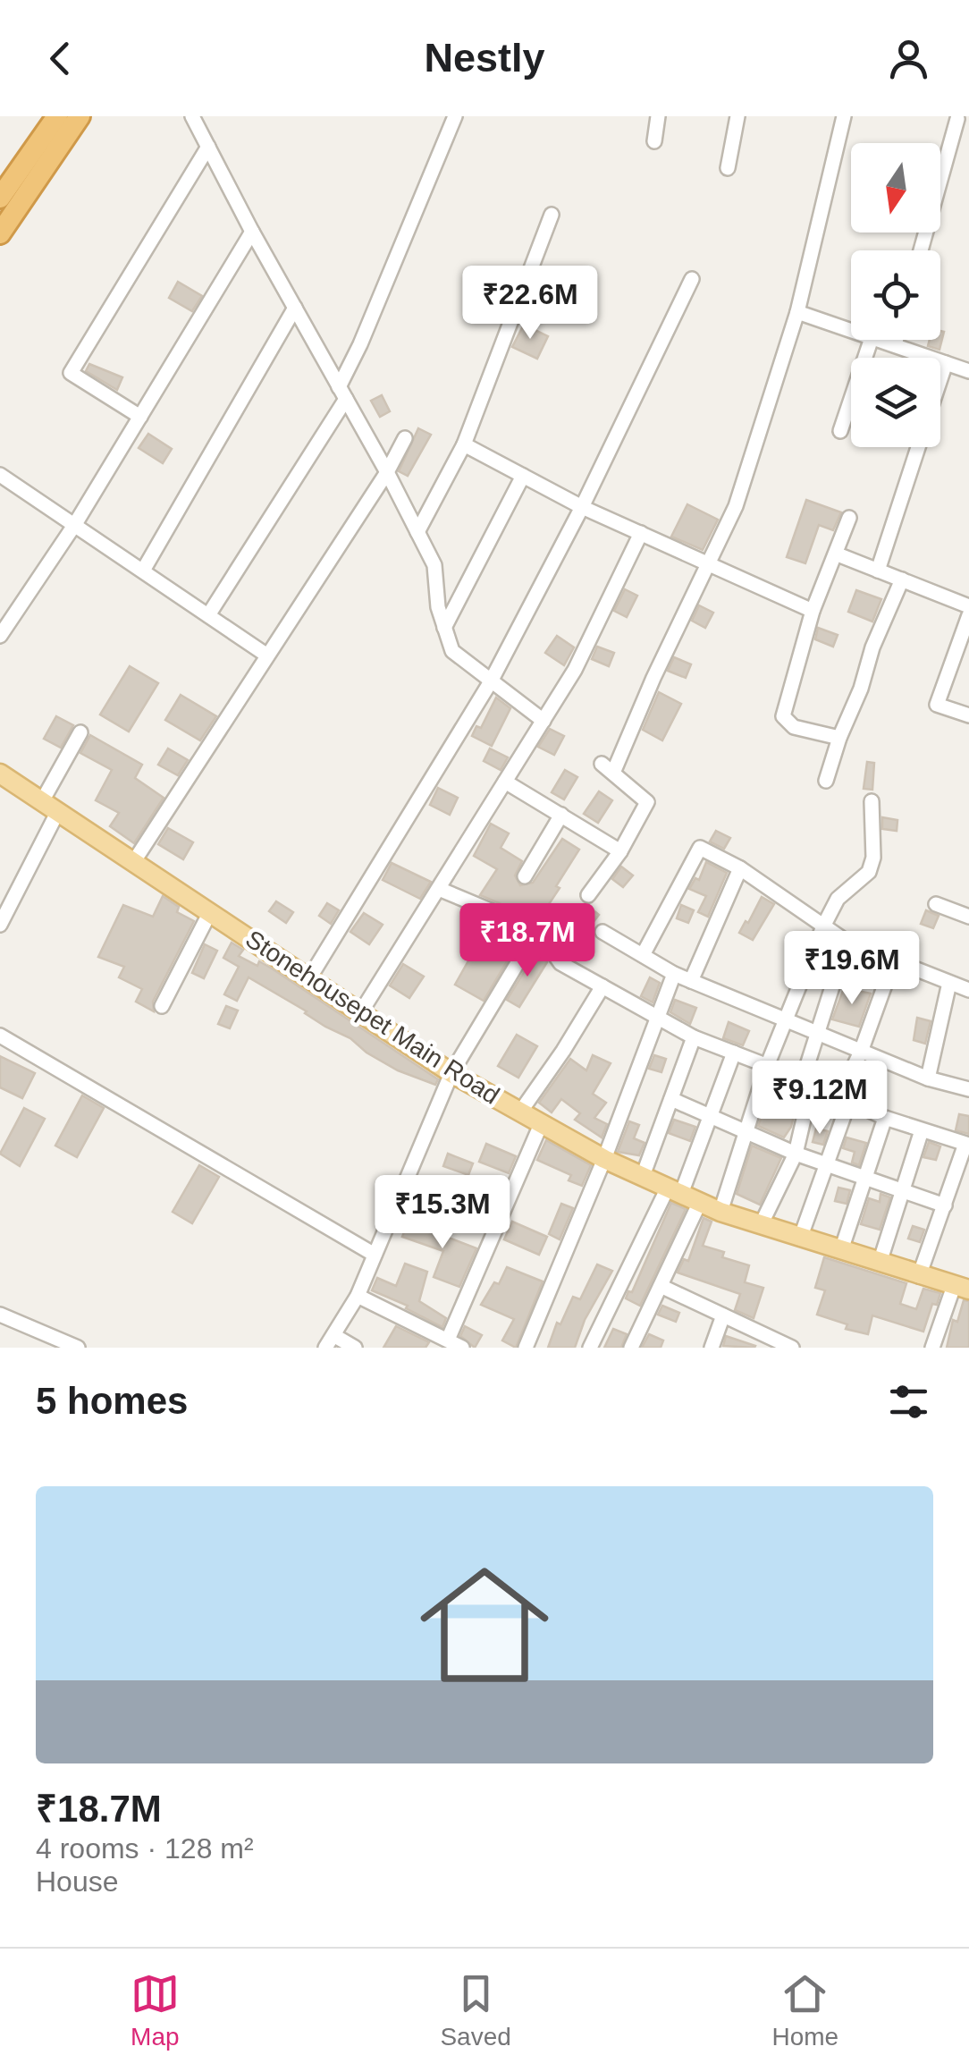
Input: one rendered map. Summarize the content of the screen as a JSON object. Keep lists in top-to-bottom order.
{
  "streets": {
    "main road": ["Stonehousepet Main Road"]
  },
  "north": "bottom",
  "page": {
    "header": "Nestly",
    "price": [
      "₹22.6M",
      "₹18.7M",
      "₹19.6M",
      "₹9.12M",
      "₹15.3M"
    ],
    "heading": "5 homes",
    "list": [
      {
        "name": "₹18.7M",
        "note": "4 rooms · 128 m² · House"
      }
    ],
    "tabs": ["Map", "Saved", "Home"]
  }
}
